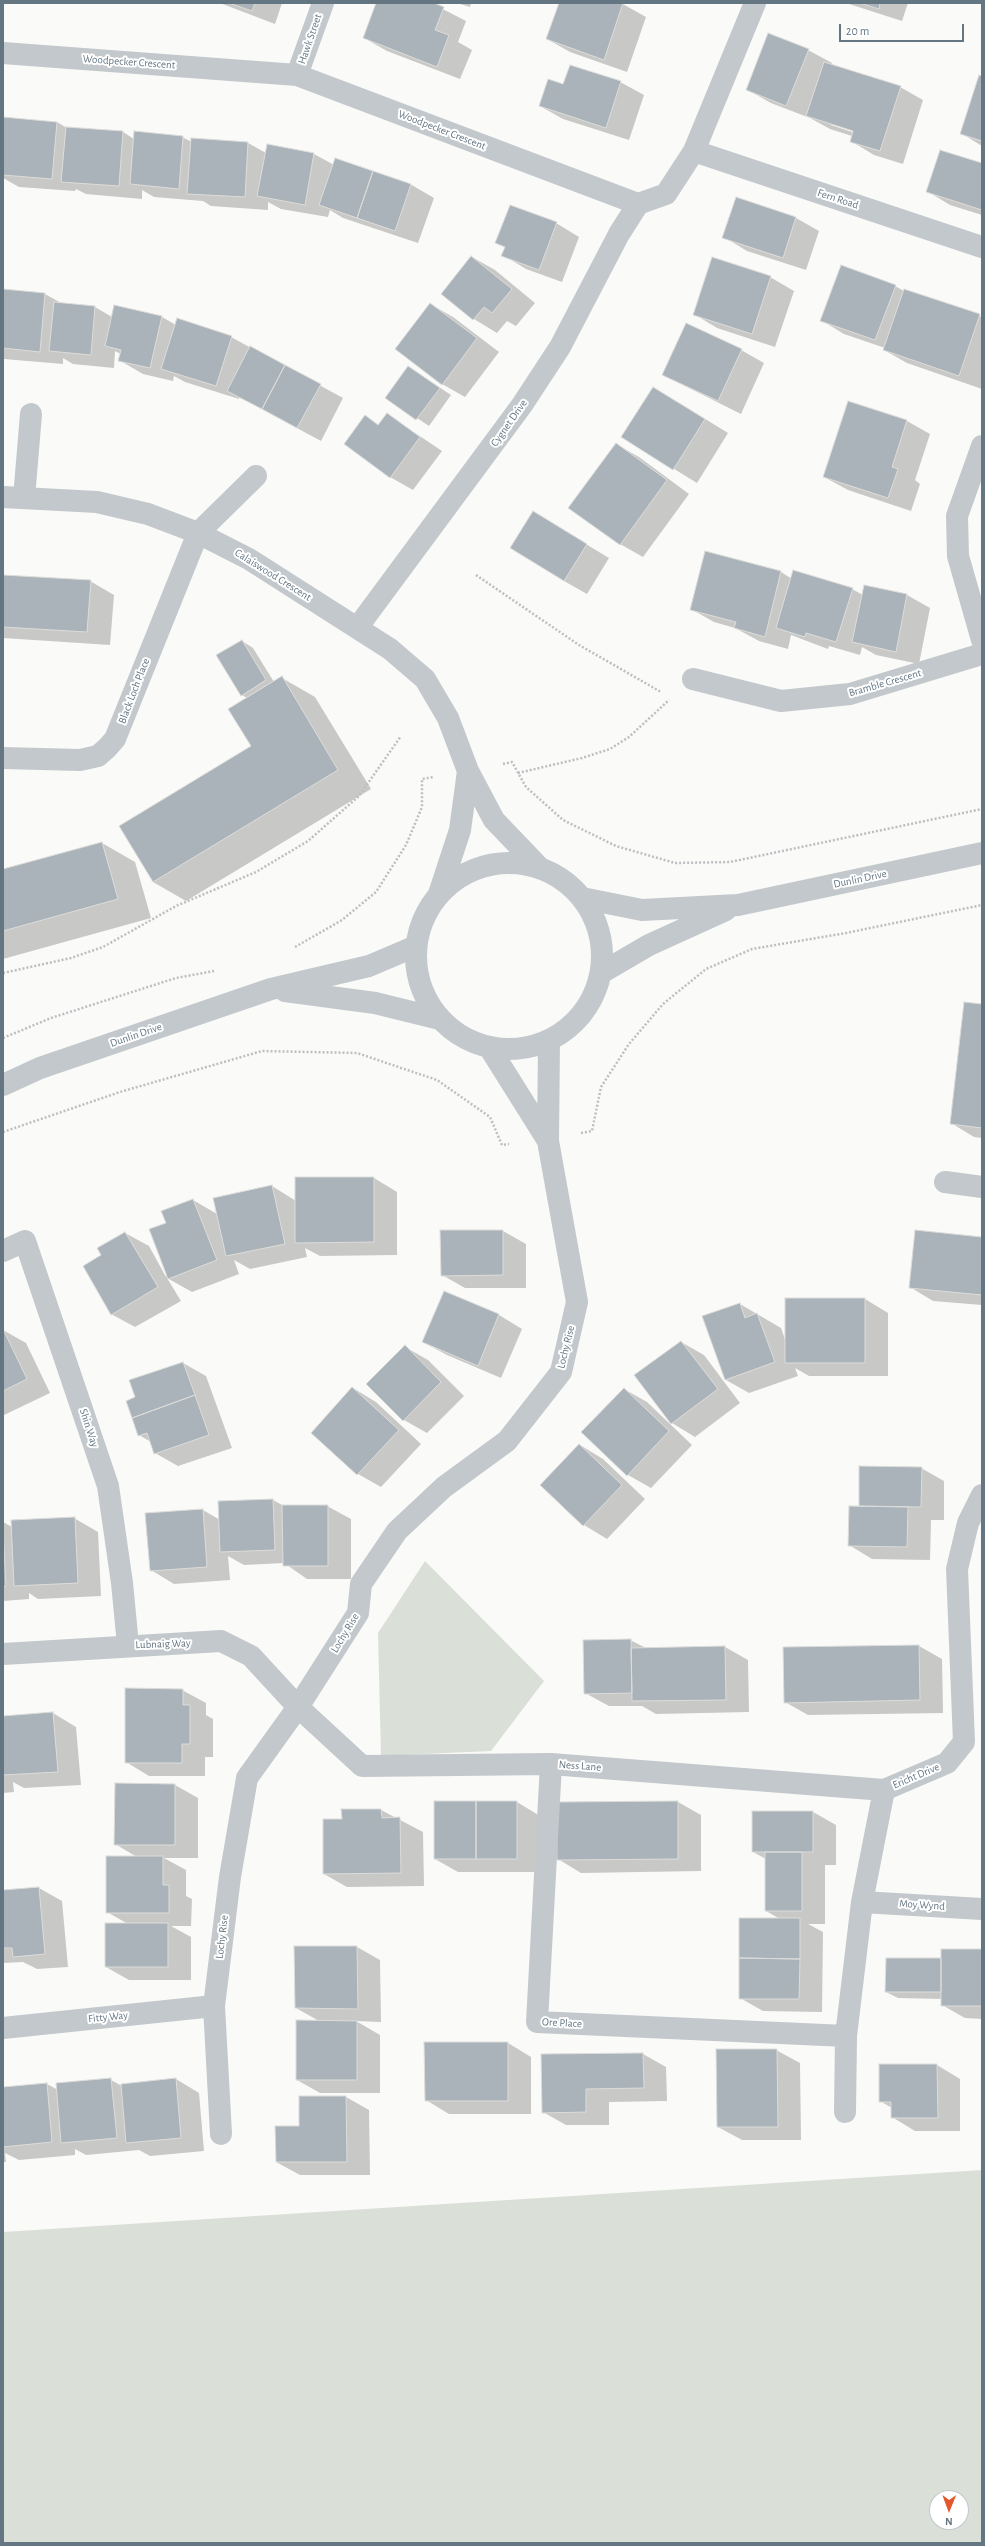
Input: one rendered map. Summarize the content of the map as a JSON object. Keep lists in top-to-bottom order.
{
  "streets": {
    "street": [
      "Hawk Street",
      "Woodpecker Crescent",
      "Fern Road",
      "Cygnet Drive",
      "Calaiswood Crescent",
      "Bramble Crescent",
      "Black Loch Place",
      "Dunlin Drive",
      "Lochy Rise",
      "Shin Way",
      "Lubnaig Way",
      "Ness Lane",
      "Ericht Drive",
      "Moy Wynd",
      "Fitty Way",
      "Ore Place"
    ]
  },
  "crossings": [
    ["Hawk Street", "Woodpecker Crescent"],
    ["Woodpecker Crescent", "Cygnet Drive"],
    ["Cygnet Drive", "Calaiswood Crescent"],
    ["Calaiswood Crescent", "Black Loch Place"],
    ["Calaiswood Crescent", "Dunlin Drive"],
    ["Dunlin Drive", "Lochy Rise"],
    ["Lochy Rise", "Lubnaig Way"],
    ["Lochy Rise", "Ness Lane"],
    ["Lochy Rise", "Fitty Way"],
    ["Shin Way", "Lubnaig Way"],
    ["Lubnaig Way", "Ness Lane"],
    ["Ness Lane", "Ericht Drive"],
    ["Ness Lane", "Ore Place"],
    ["Ericht Drive", "Moy Wynd"],
    ["Ericht Drive", "Ore Place"]
  ],
  "scale_bar": "20 m",
  "north": "bottom"
}
